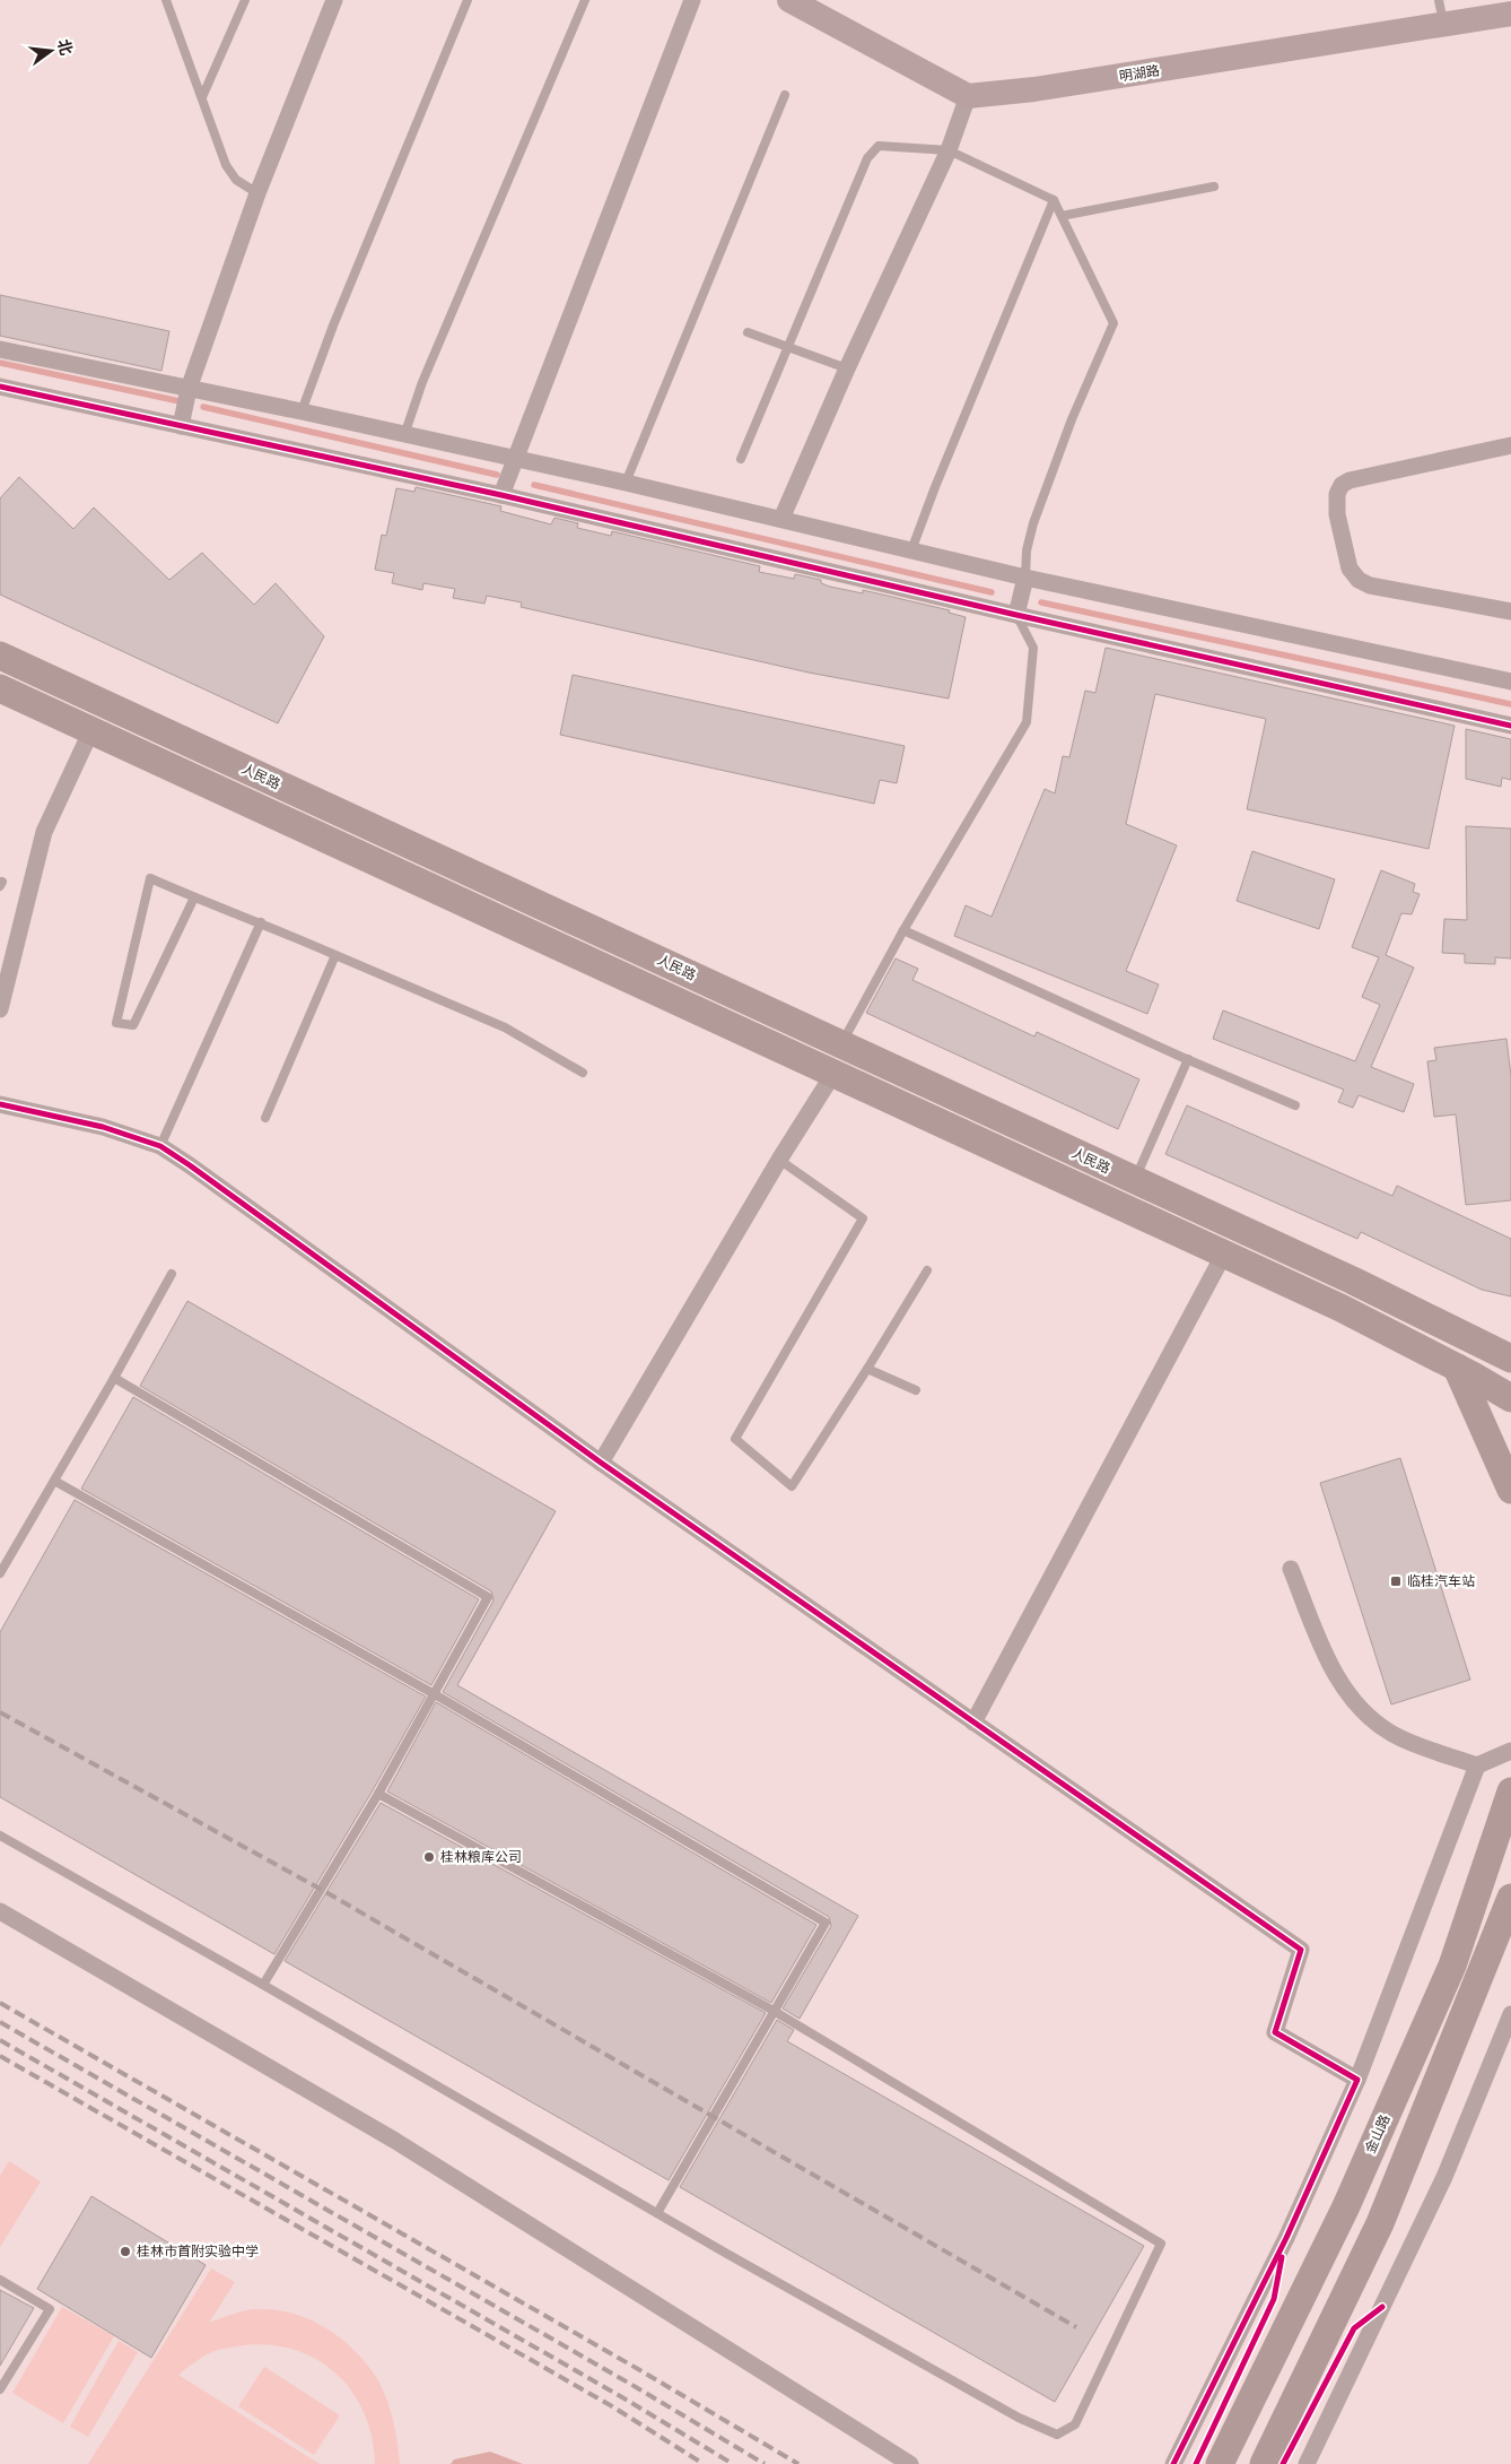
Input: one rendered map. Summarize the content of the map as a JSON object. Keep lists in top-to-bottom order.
{
  "streets": {
    "main road": ["人民路", "金山路"],
    "street": ["明湖路"]
  },
  "places": {
    "transit": ["临桂汽车站"],
    "other": ["桂林粮库公司", "桂林市首附实验中学"]
  },
  "north": "right"
}
